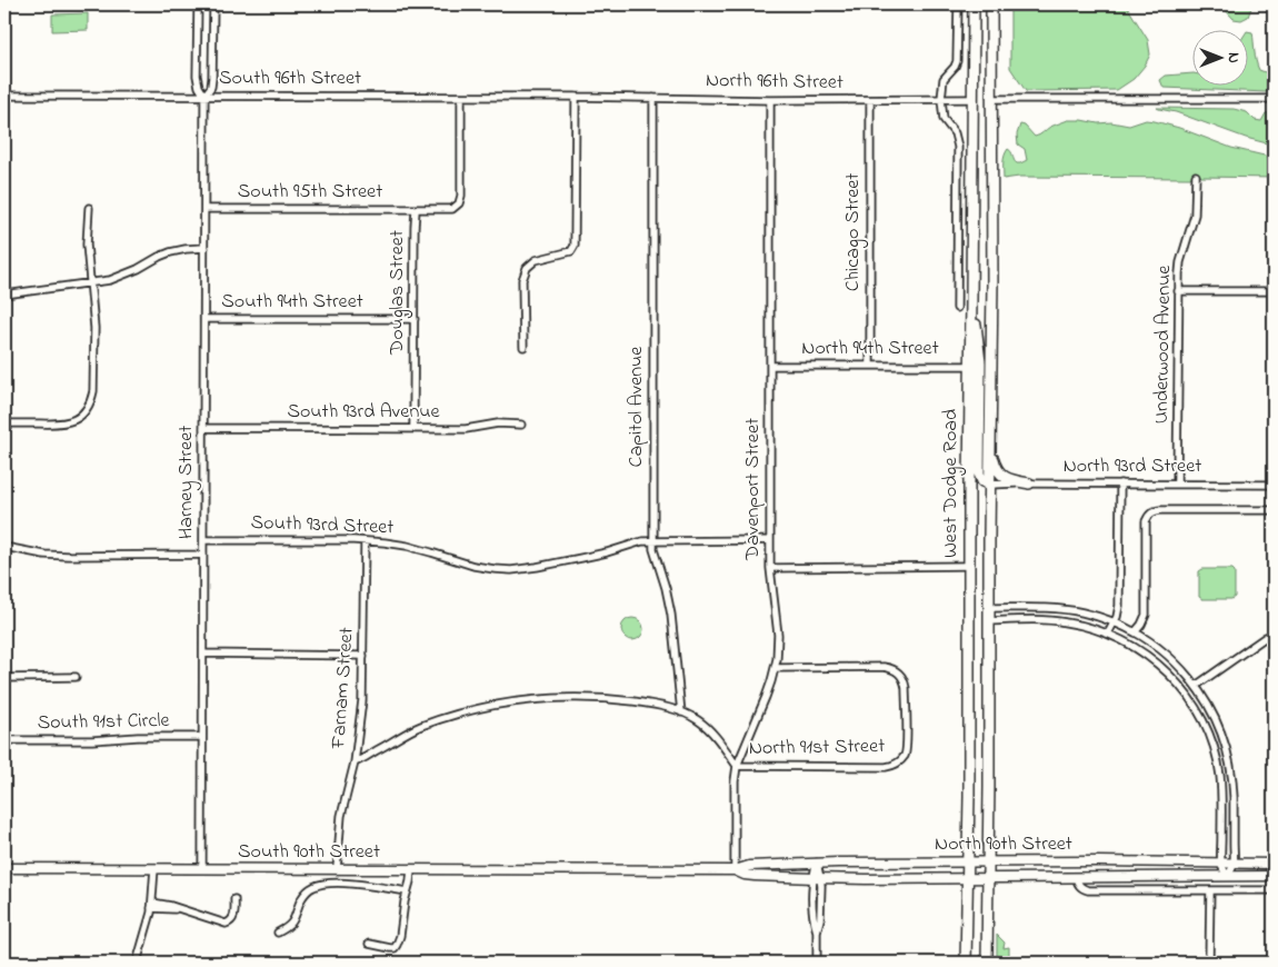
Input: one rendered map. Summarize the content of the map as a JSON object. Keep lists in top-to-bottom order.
{
  "streets": {
    "highway": ["West Dodge Road"],
    "main road": ["North 90th Street", "South 90th Street"],
    "street": [
      "South 96th Street",
      "North 96th Street",
      "South 95th Street",
      "Chicago Street",
      "Douglas Street",
      "South 94th Street",
      "Underwood Avenue",
      "North 94th Street",
      "Capitol Avenue",
      "South 93rd Avenue",
      "North 93rd Street",
      "Harney Street",
      "Davenport Street",
      "South 93rd Street",
      "Farnam Street",
      "South 91st Circle",
      "North 91st Street"
    ]
  },
  "crossings": [
    ["South 96th Street", "North 96th Street"],
    ["South 96th Street", "Douglas Street"],
    ["South 96th Street", "Harney Street"],
    ["North 96th Street", "Chicago Street"],
    ["North 96th Street", "Capitol Avenue"],
    ["North 96th Street", "West Dodge Road"],
    ["North 96th Street", "Davenport Street"],
    ["South 95th Street", "Douglas Street"],
    ["South 95th Street", "Harney Street"],
    ["Chicago Street", "North 94th Street"],
    ["Douglas Street", "South 94th Street"],
    ["Douglas Street", "South 93rd Avenue"],
    ["South 94th Street", "Harney Street"],
    ["Underwood Avenue", "North 93rd Street"],
    ["North 94th Street", "West Dodge Road"],
    ["North 94th Street", "Davenport Street"],
    ["Capitol Avenue", "South 93rd Street"],
    ["South 93rd Avenue", "Harney Street"],
    ["North 93rd Street", "West Dodge Road"],
    ["Harney Street", "South 93rd Street"],
    ["Harney Street", "South 91st Circle"],
    ["Harney Street", "South 90th Street"],
    ["West Dodge Road", "North 90th Street"],
    ["Davenport Street", "North 91st Street"],
    ["Davenport Street", "North 90th Street"],
    ["South 93rd Street", "Farnam Street"],
    ["Farnam Street", "South 90th Street"],
    ["North 90th Street", "South 90th Street"]
  ],
  "north": "right"
}
